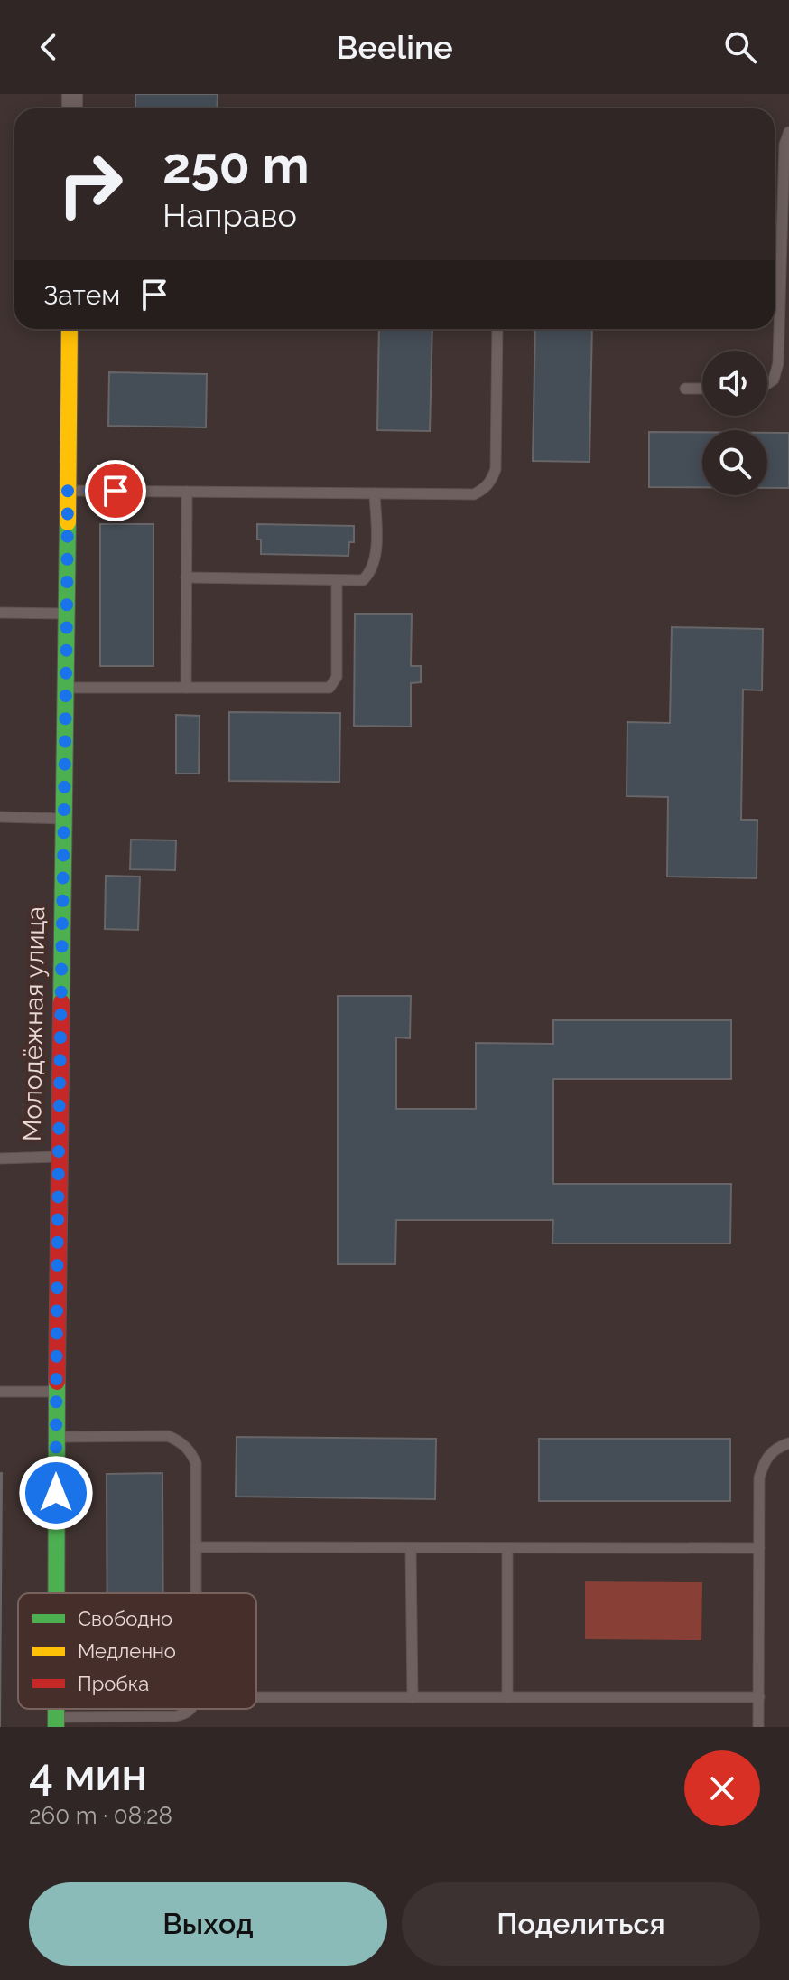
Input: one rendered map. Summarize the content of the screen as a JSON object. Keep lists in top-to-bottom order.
{
  "streets": {
    "street": ["Молодёжная улица"]
  },
  "legend": ["Свободно", "Медленно", "Пробка"],
  "page": {
    "header": "Beeline",
    "turn": ["250 m", "Направо"],
    "then": "Затем",
    "heading": ["4 мин", "260 m · 08:28"],
    "buttons": ["Выход", "Поделиться"]
  }
}
